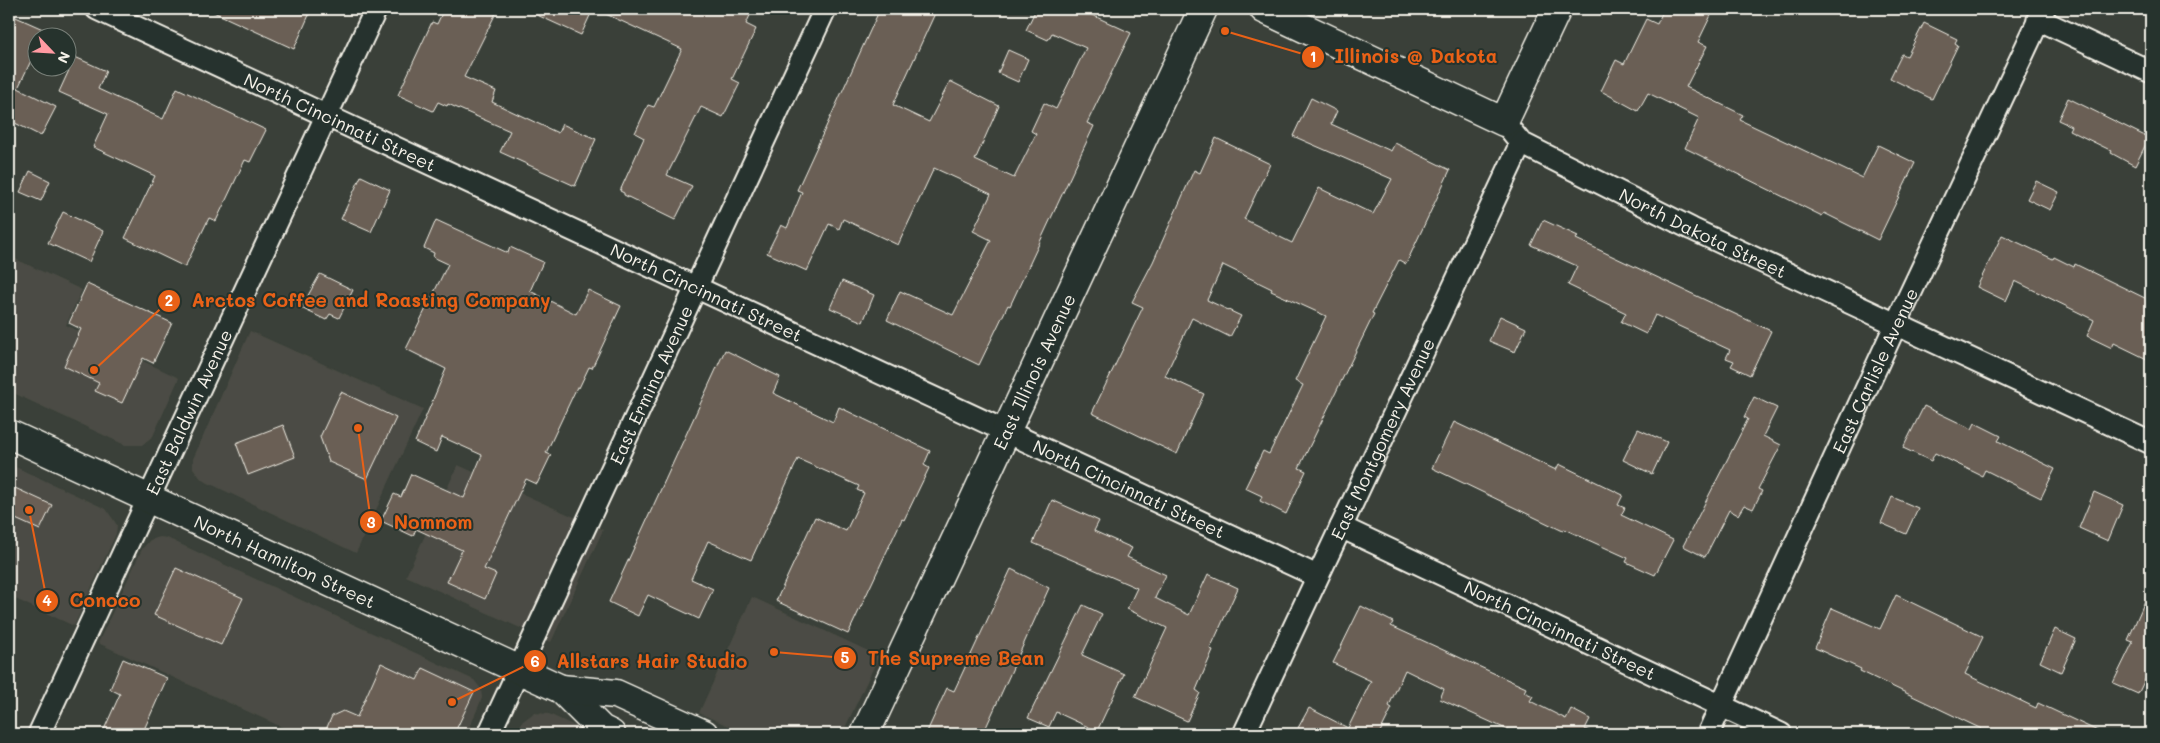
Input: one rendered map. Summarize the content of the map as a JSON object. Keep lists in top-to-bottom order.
{
  "streets": {
    "street": [
      "North Cincinnati Street",
      "North Dakota Street",
      "East Illinois Avenue",
      "East Carlisle Avenue",
      "East Ermina Avenue",
      "East Baldwin Avenue",
      "East Montgomery Avenue",
      "North Hamilton Street"
    ]
  },
  "crossings": [
    ["North Cincinnati Street", "East Illinois Avenue"],
    ["North Cincinnati Street", "East Carlisle Avenue"],
    ["North Cincinnati Street", "East Ermina Avenue"],
    ["North Cincinnati Street", "East Baldwin Avenue"],
    ["North Cincinnati Street", "East Montgomery Avenue"],
    ["North Dakota Street", "East Carlisle Avenue"],
    ["North Dakota Street", "East Montgomery Avenue"],
    ["East Ermina Avenue", "North Hamilton Street"],
    ["East Baldwin Avenue", "North Hamilton Street"]
  ],
  "places": [
    "Illinois @ Dakota",
    "Arctos Coffee and Roasting Company",
    "Nomnom",
    "Conoco",
    "The Supreme Bean",
    "Allstars Hair Studio"
  ],
  "north": "bottom right"
}
